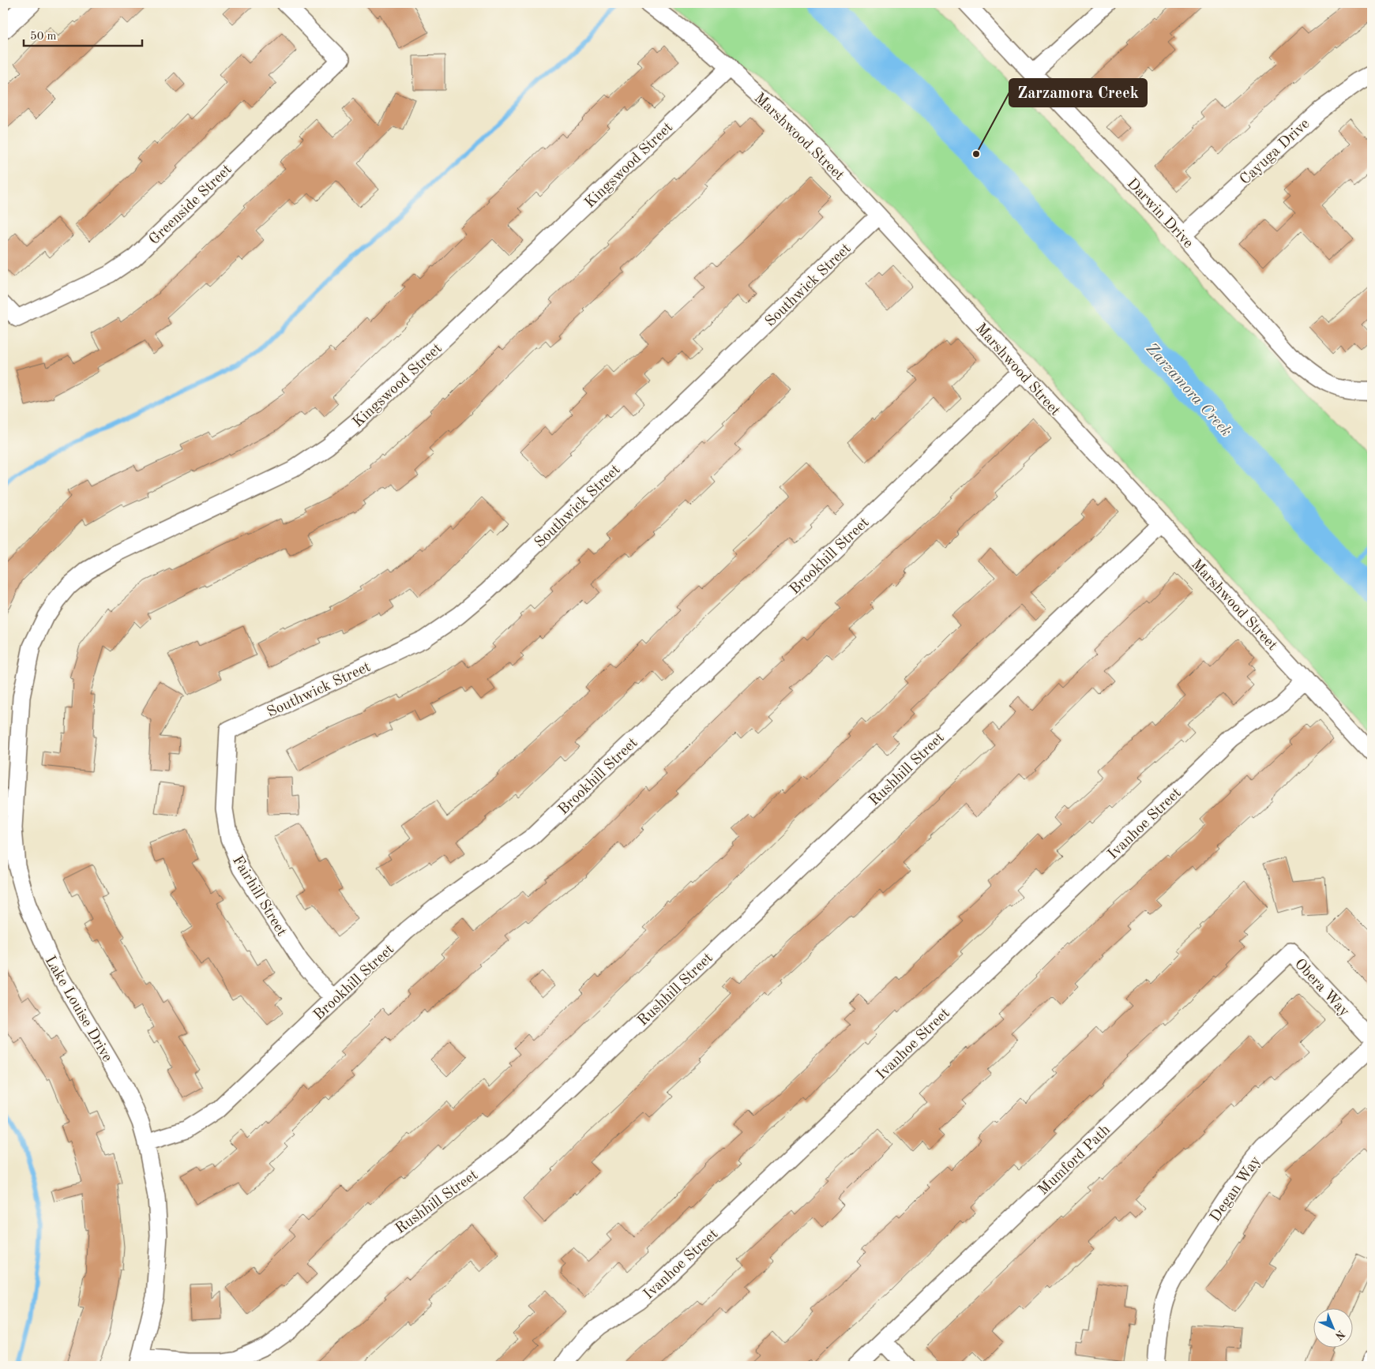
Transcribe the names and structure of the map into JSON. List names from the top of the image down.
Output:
{
  "streets": {
    "street": [
      "Marshwood Street",
      "Cayuga Drive",
      "Kingswood Street",
      "Greenside Street",
      "Darwin Drive",
      "Southwick Street",
      "Brookhill Street",
      "Rushhill Street",
      "Ivanhoe Street",
      "Fairhill Street",
      "Obera Way",
      "Lake Louise Drive",
      "Mumford Path",
      "Degan Way"
    ]
  },
  "crossings": [
    ["Marshwood Street", "Kingswood Street"],
    ["Marshwood Street", "Southwick Street"],
    ["Marshwood Street", "Brookhill Street"],
    ["Marshwood Street", "Rushhill Street"],
    ["Marshwood Street", "Ivanhoe Street"],
    ["Cayuga Drive", "Darwin Drive"],
    ["Kingswood Street", "Lake Louise Drive"],
    ["Southwick Street", "Fairhill Street"],
    ["Brookhill Street", "Fairhill Street"],
    ["Brookhill Street", "Lake Louise Drive"],
    ["Rushhill Street", "Lake Louise Drive"],
    ["Obera Way", "Mumford Path"]
  ],
  "water": ["Zarzamora Creek"],
  "places": ["Zarzamora Creek"],
  "scale_bar": "50 m",
  "north": "bottom right"
}
